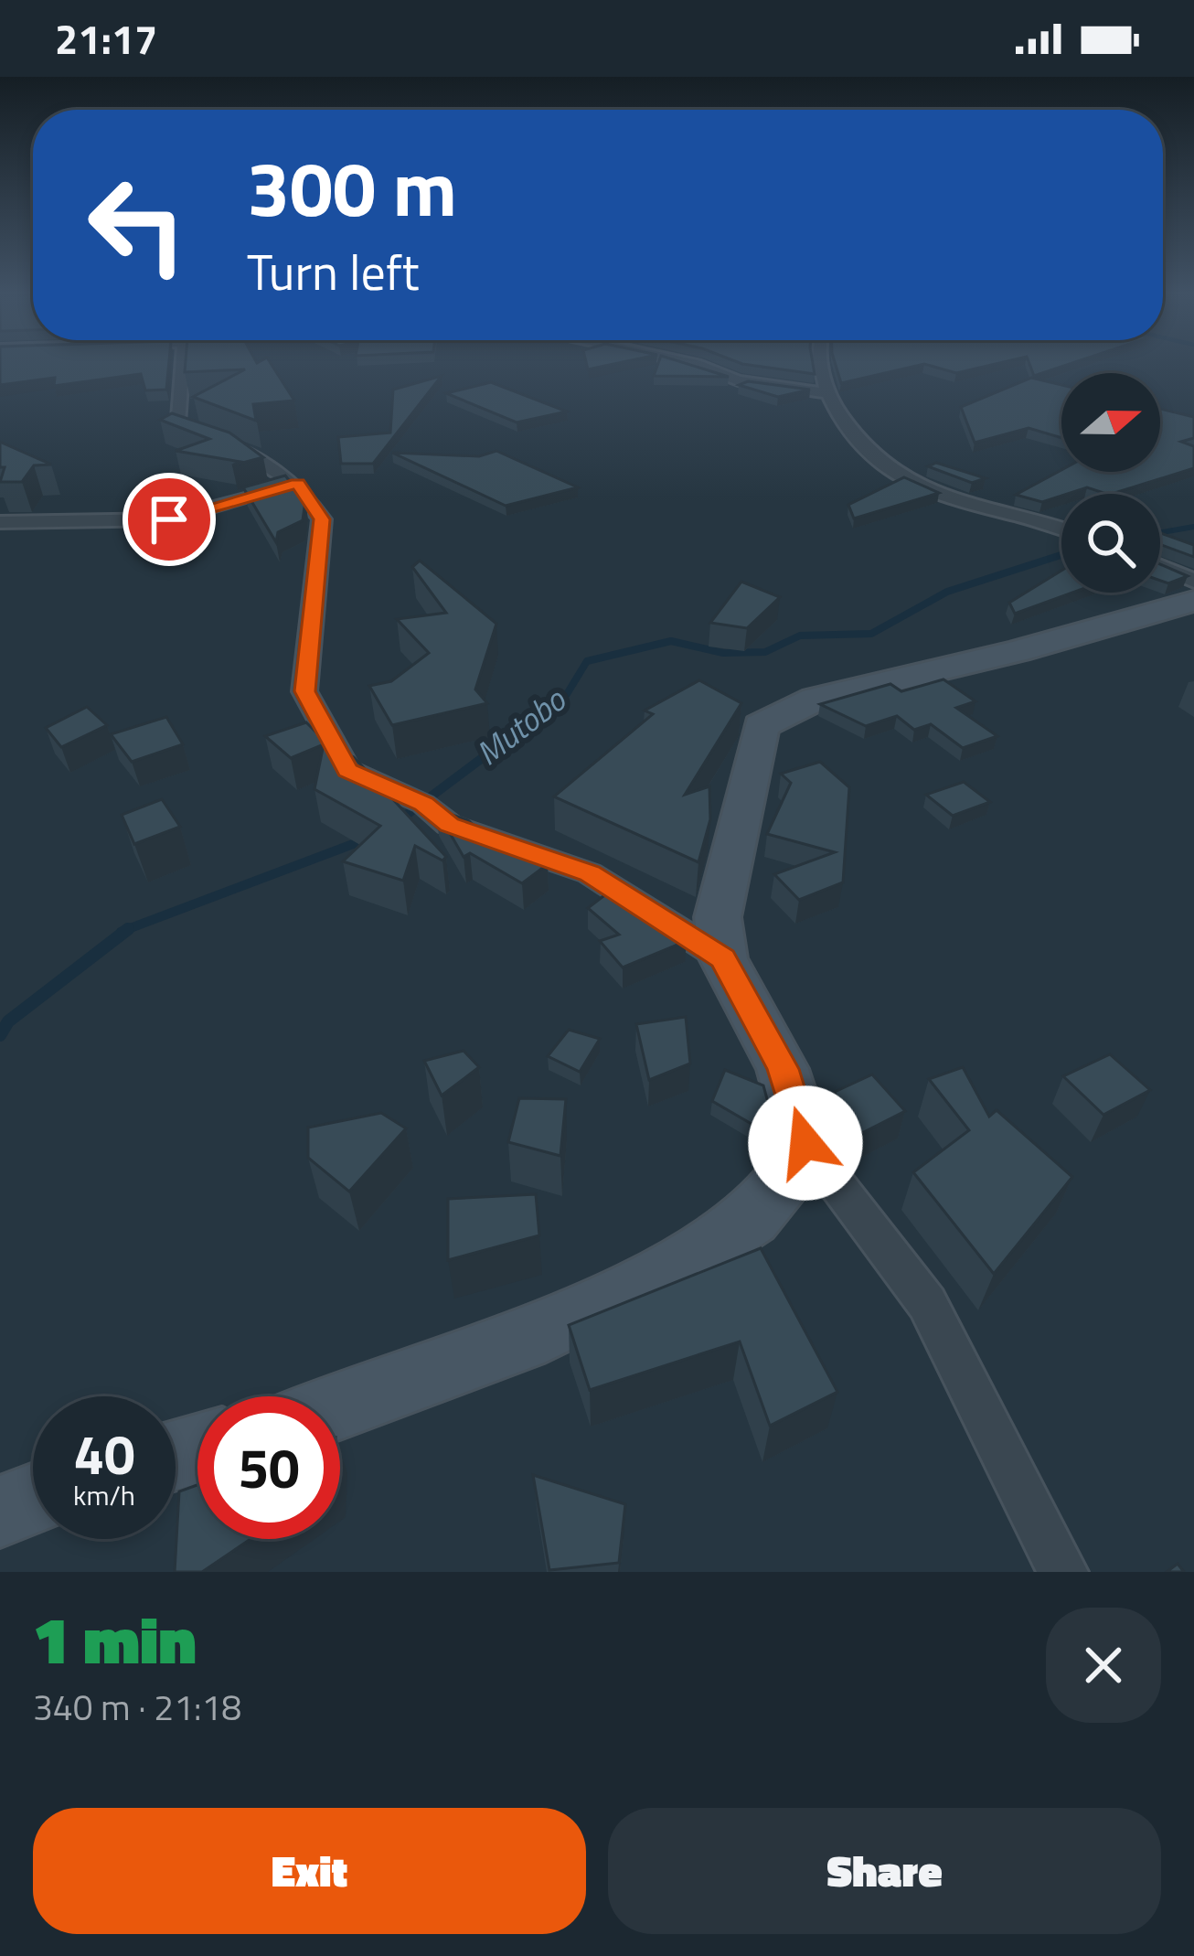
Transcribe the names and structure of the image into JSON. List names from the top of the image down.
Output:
{
  "water": ["Mutobo"],
  "north": "right",
  "page": {
    "status": "21:17",
    "turn": ["300 m", "Turn left"],
    "speed": "40 km/h",
    "limit": "50",
    "heading": ["1 min", "340 m · 21:18"],
    "buttons": ["Exit", "Share"]
  }
}
